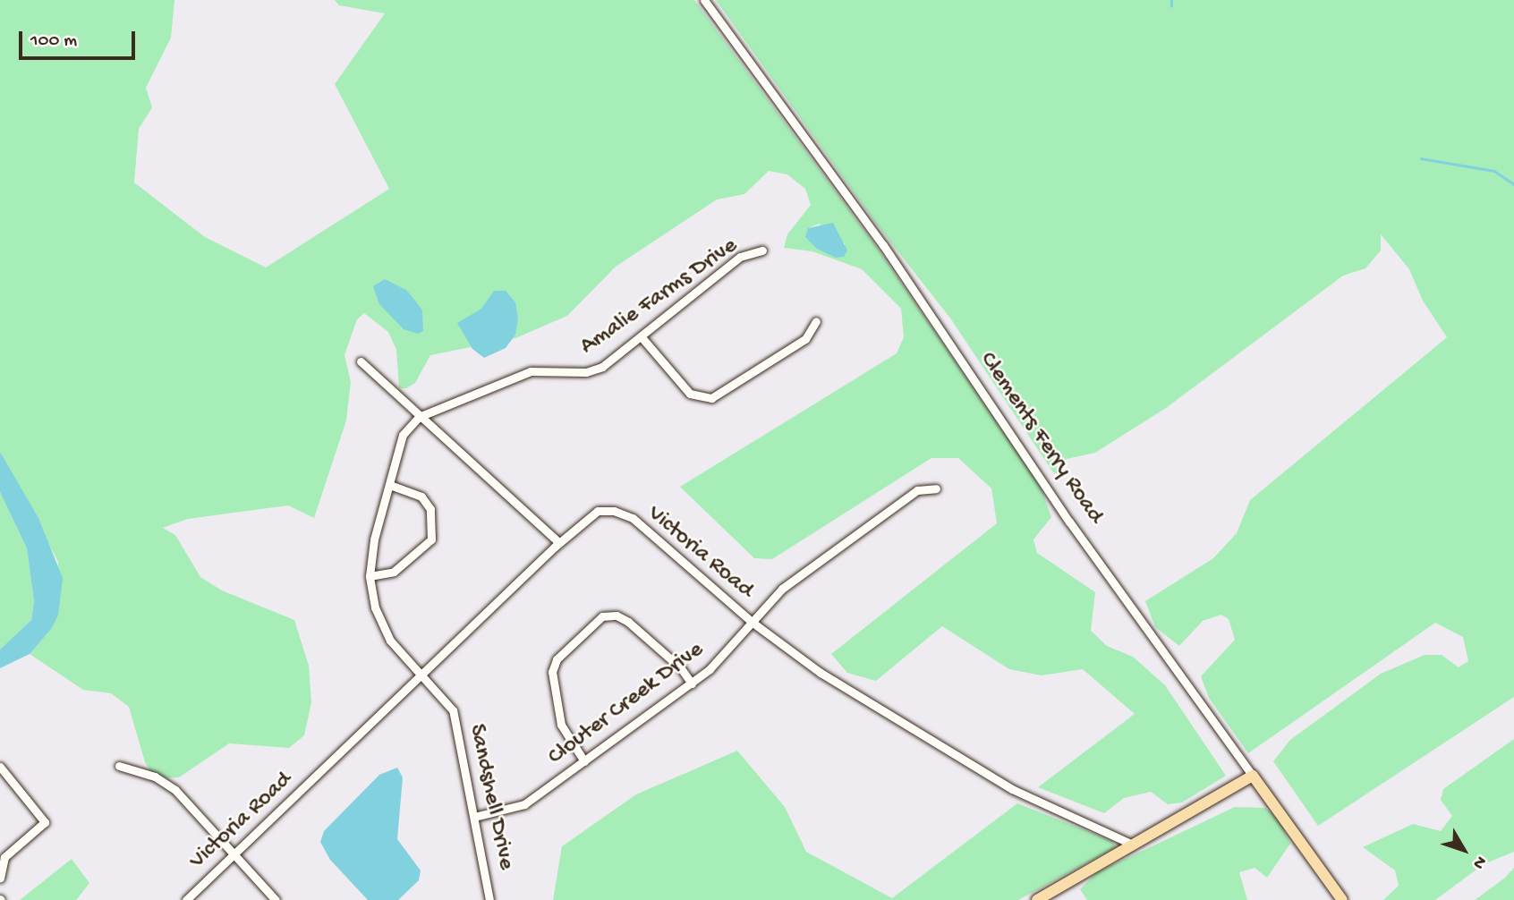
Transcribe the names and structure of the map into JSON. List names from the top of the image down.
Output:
{
  "streets": {
    "main road": ["Clements Ferry Road"],
    "street": [
      "Amalie Farms Drive",
      "Victoria Road",
      "Clouter Creek Drive",
      "Sandshell Drive"
    ]
  },
  "crossings": [
    ["Victoria Road", "Clouter Creek Drive"],
    ["Victoria Road", "Sandshell Drive"],
    ["Clouter Creek Drive", "Sandshell Drive"]
  ],
  "scale_bar": "100 m",
  "north": "bottom right"
}
